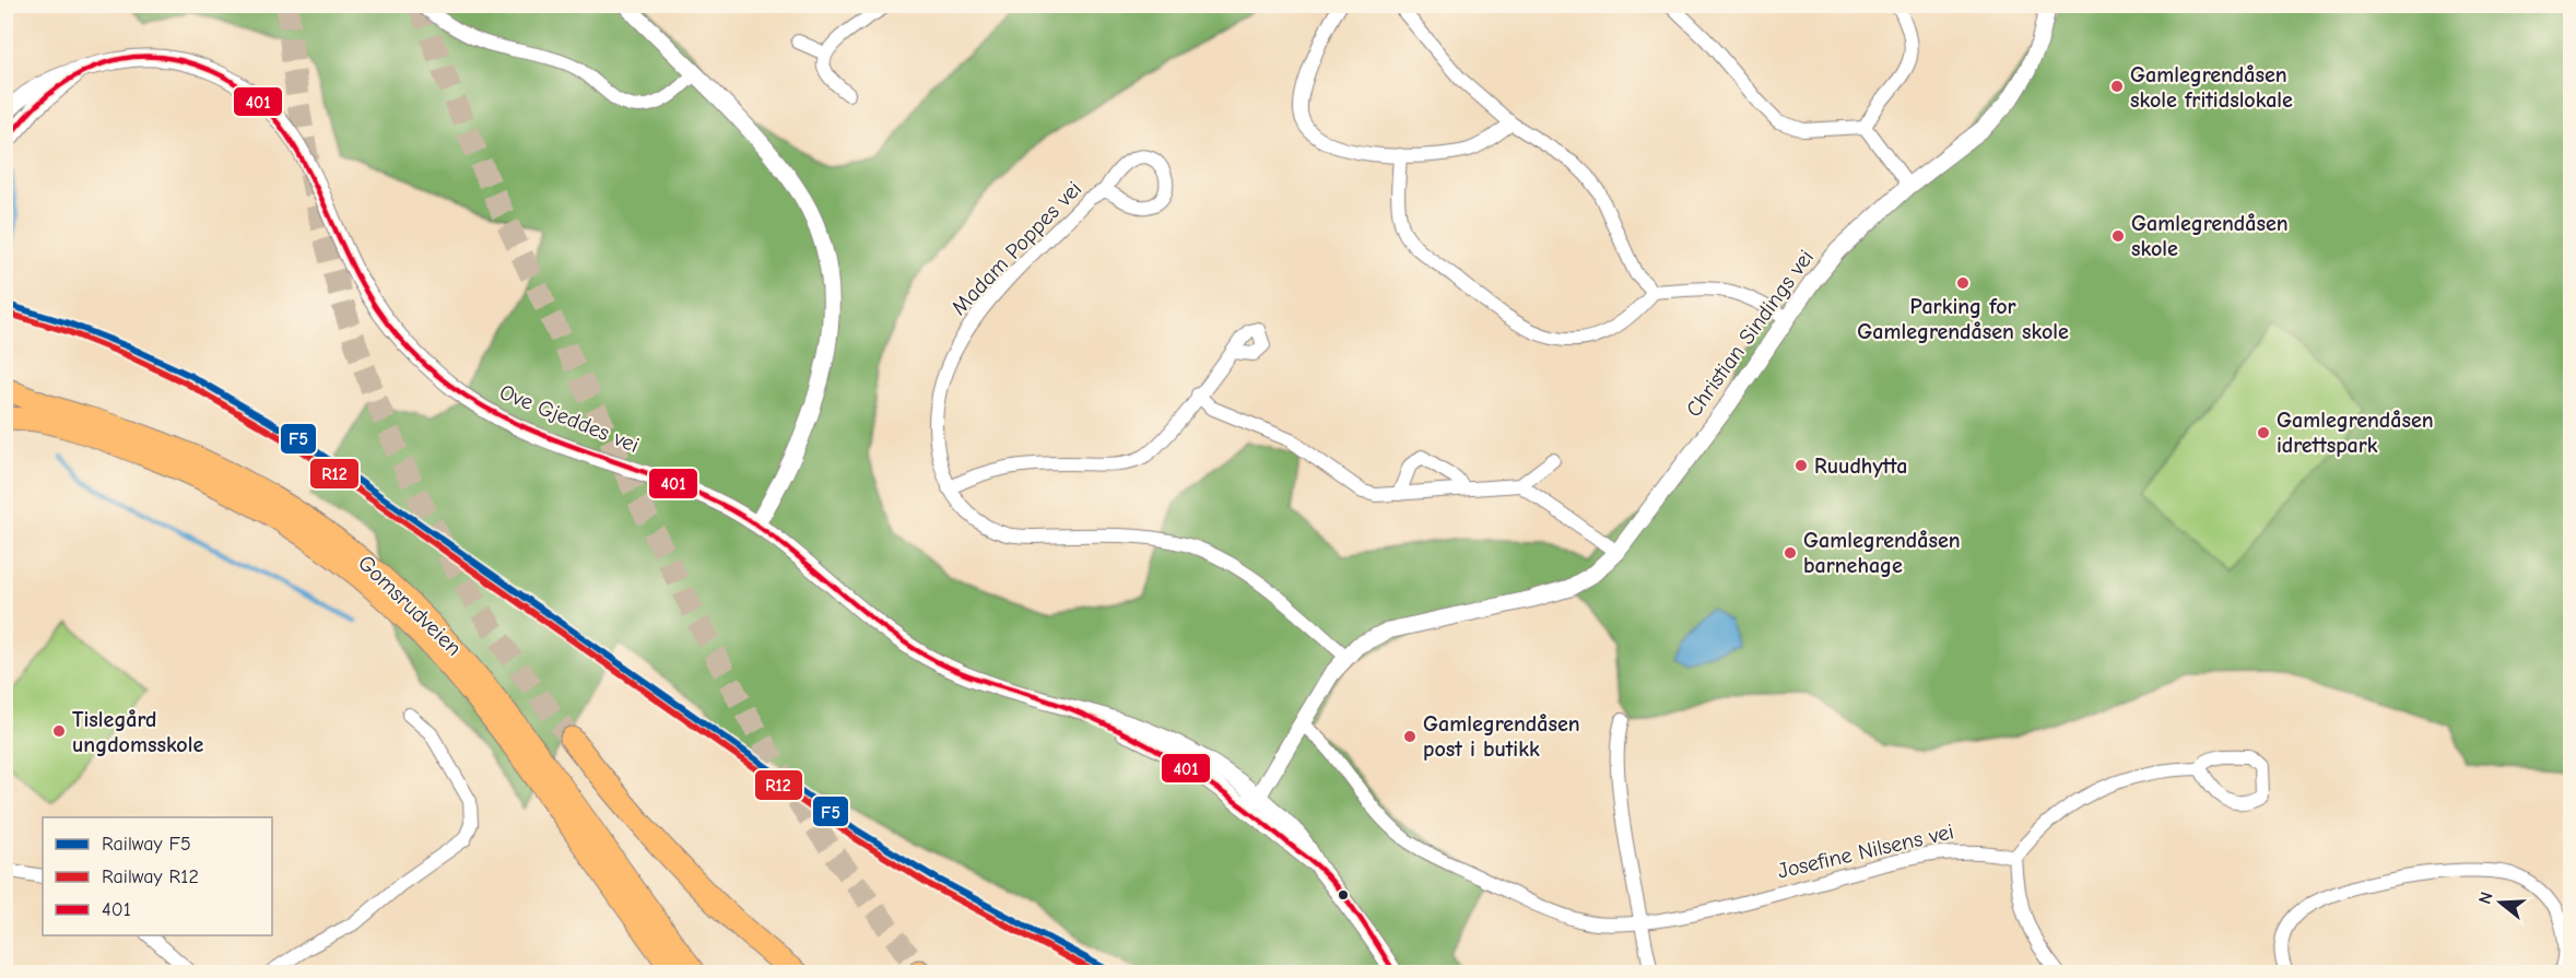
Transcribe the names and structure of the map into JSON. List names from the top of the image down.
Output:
{
  "streets": {
    "main road": ["Gomsrudveien"],
    "street": [
      "Madam Poppes vei",
      "Christian Sindings vei",
      "Ove Gjeddes vei",
      "Josefine Nilsens vei"
    ]
  },
  "crossings": [
    ["Madam Poppes vei", "Christian Sindings vei"],
    ["Christian Sindings vei", "Ove Gjeddes vei"],
    ["Christian Sindings vei", "Josefine Nilsens vei"]
  ],
  "places": [
    "Gamlegrendåsen skole fritidslokale",
    "Gamlegrendåsen skole",
    "Parking for Gamlegrendåsen skole",
    "Gamlegrendåsen idrettspark",
    "Ruudhytta",
    "Gamlegrendåsen barnehage",
    "Tislegård ungdomsskole",
    "Gamlegrendåsen post i butikk"
  ],
  "lines": ["transit line 401", "rail line F5", "rail line R12"],
  "legend": ["Railway F5", "Railway R12", "401"],
  "north": "left"
}
